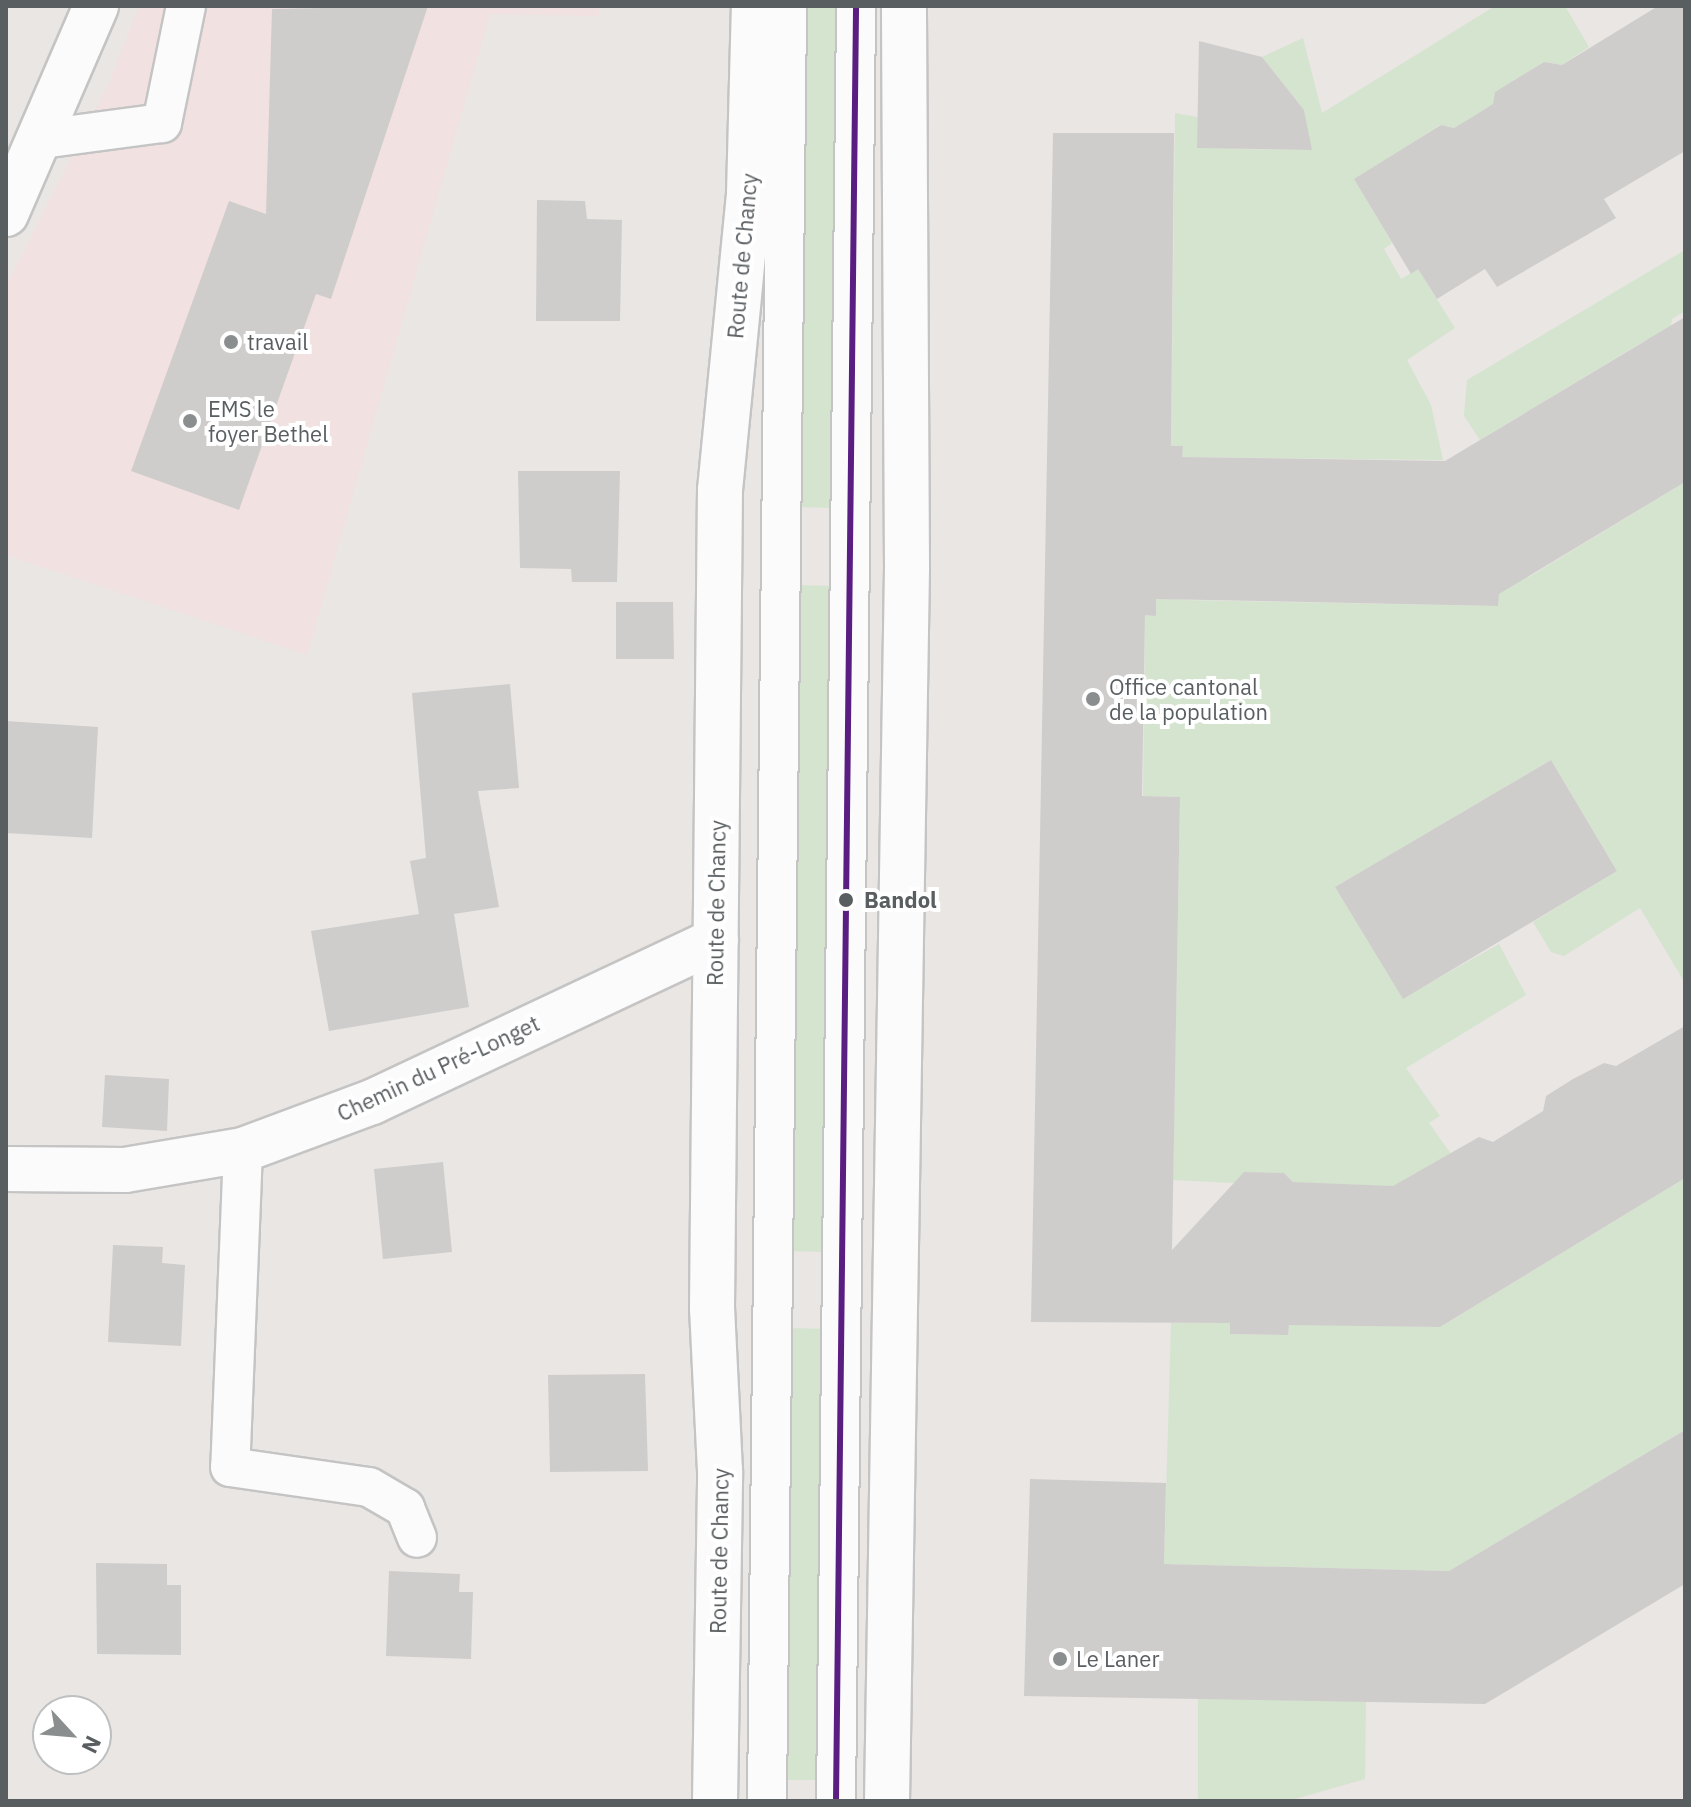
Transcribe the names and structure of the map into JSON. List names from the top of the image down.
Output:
{
  "streets": {
    "main road": ["Route de Chancy", "Chemin du Pré-Longet"]
  },
  "crossings": [
    ["Route de Chancy", "Chemin du Pré-Longet"]
  ],
  "places": [
    "travail",
    "EMS le foyer Bethel",
    "Office cantonal de la population",
    "Bandol",
    "Le Laner"
  ],
  "north": "bottom right"
}
